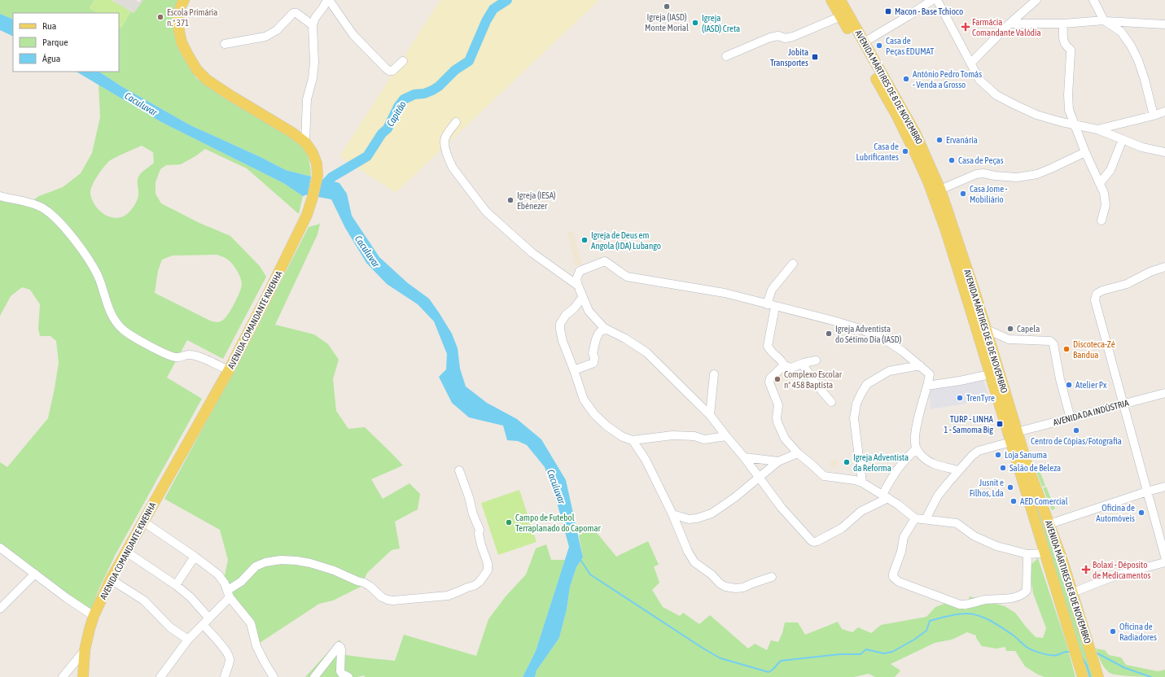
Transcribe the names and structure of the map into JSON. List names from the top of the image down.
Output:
{
  "streets": {
    "main road": ["AVENIDA MÁRTIRES DE 8 DE NOVEMBRO", "AVENIDA COMANDANTE KWENHA"],
    "street": ["AVENIDA DA INDÚSTRIA"]
  },
  "crossings": [
    ["AVENIDA MÁRTIRES DE 8 DE NOVEMBRO", "AVENIDA DA INDÚSTRIA"]
  ],
  "water": ["Caculuvar", "Capitão"],
  "places": {
    "other": [
      "Igreja (IASD) Monte Morial",
      "Escola Primária n.º 371",
      "Igreja (IASD) Creta",
      "Casa de Peças EDUMAT",
      "António Pedro Tomás - Venda a Grosso",
      "Ervanária",
      "Casa de Lubrificantes",
      "Casa de Peças",
      "Casa Jome - Mobiliário",
      "Igreja (IESA) Ebénezer",
      "Igreja de Deus em Angola (IDA) Lubango",
      "Capela",
      "Igreja Adventista do Sétimo Dia (IASD)",
      "Discoteca-Zé Bandua",
      "Complexo Escolar nº 458 Baptista",
      "Atelier Px",
      "TrenTyre",
      "Centro de Cópias/Fotografia",
      "Loja Sanuma",
      "Igreja Adventista da Reforma",
      "Salão de Beleza",
      "Jusnit e Filhos, Lda",
      "AED Comercial",
      "Oficina de Automóveis",
      "Campo de Futebol Terraplanado do Capomar",
      "Oficina de Radiadores"
    ],
    "transit": ["Macon - Base Tchioco", "Jobita Transportes", "TURP - LINHA 1 - Samoma Big"],
    "health": ["Farmácia Comandante Valódia", "Bolaxi - Déposito de Medicamentos"]
  },
  "legend": ["Rua", "Parque", "Água"]
}
